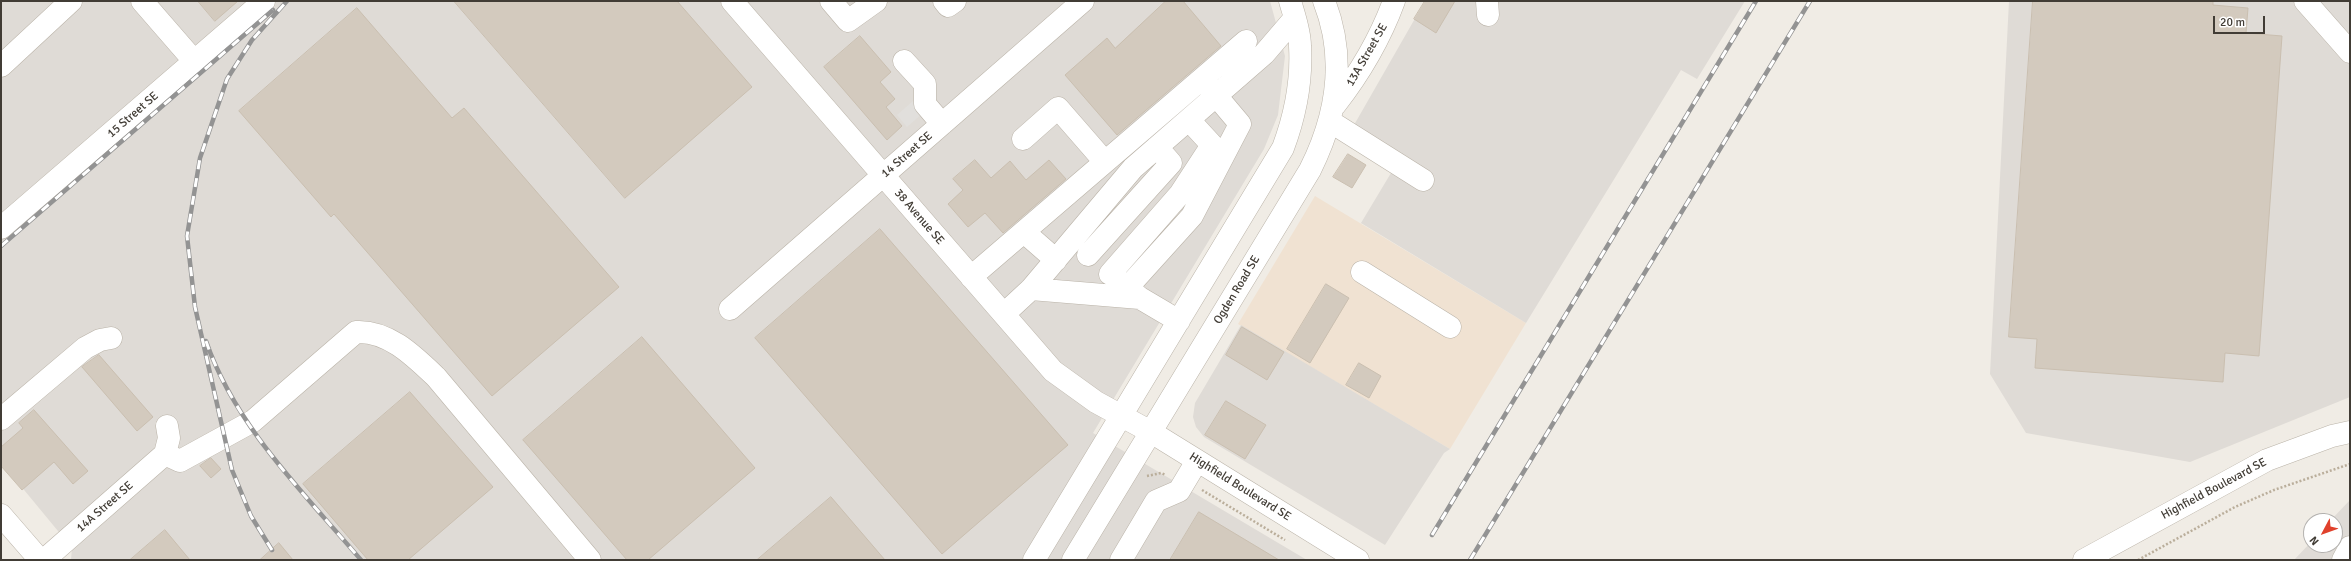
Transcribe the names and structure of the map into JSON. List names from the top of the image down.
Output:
{
  "streets": {
    "street": [
      "13A Street SE",
      "15 Street SE",
      "14 Street SE",
      "38 Avenue SE",
      "Ogden Road SE",
      "Highfield Boulevard SE",
      "14A Street SE"
    ]
  },
  "crossings": [
    ["13A Street SE", "Ogden Road SE"],
    ["14 Street SE", "38 Avenue SE"],
    ["38 Avenue SE", "Highfield Boulevard SE"],
    ["Ogden Road SE", "Highfield Boulevard SE"]
  ],
  "scale_bar": "20 m",
  "north": "bottom left"
}
